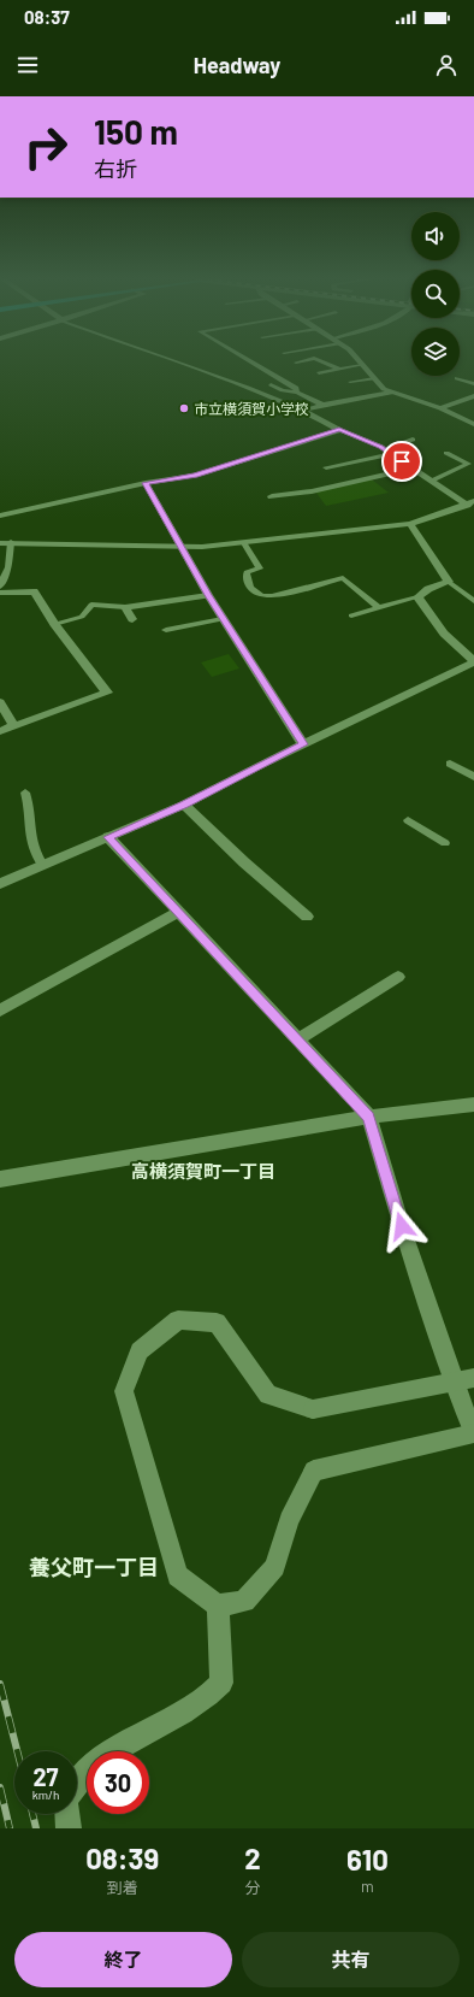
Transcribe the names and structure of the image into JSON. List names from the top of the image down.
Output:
{
  "districts": ["高横須賀町一丁目", "養父町一丁目"],
  "places": ["市立横須賀小学校"],
  "page": {
    "status": "08:37",
    "header": "Headway",
    "turn": ["150 m", "右折"],
    "speed": "27 km/h",
    "limit": "30",
    "eta": [
      "08:39",
      "到着",
      "2",
      "分",
      "610",
      "m"
    ],
    "buttons": ["終了", "共有"]
  }
}
